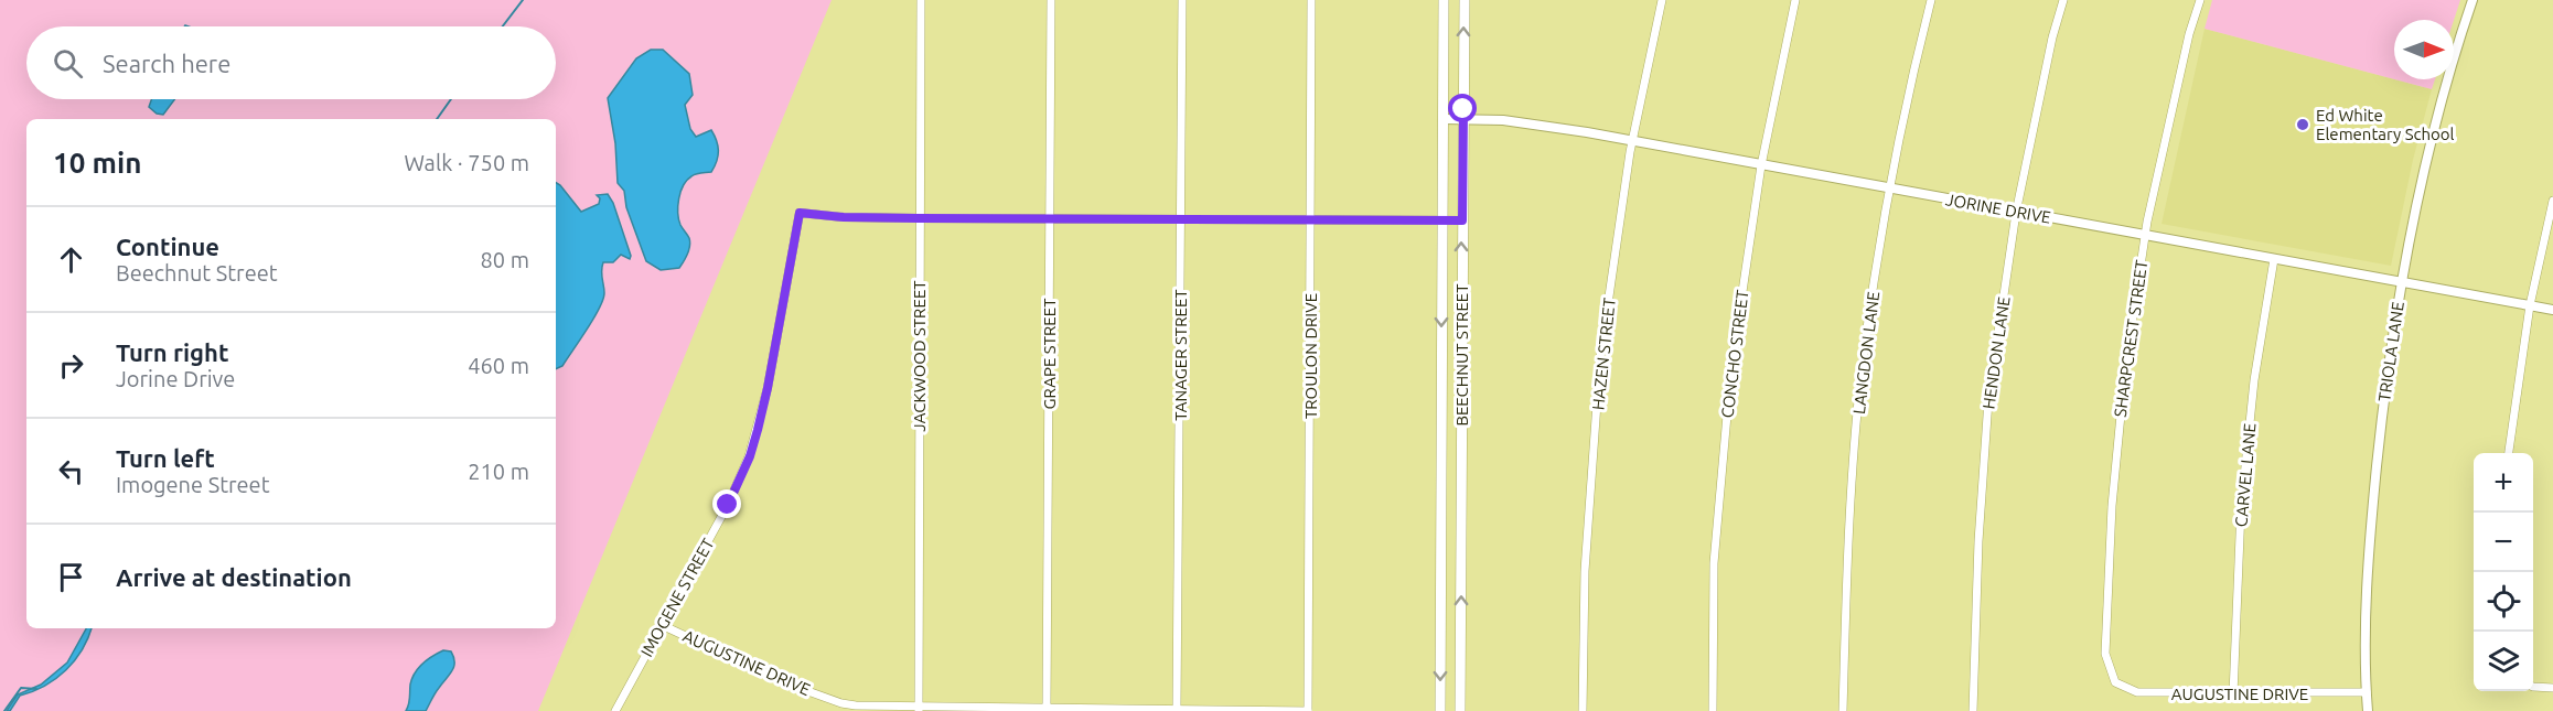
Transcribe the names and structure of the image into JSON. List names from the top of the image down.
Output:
{
  "streets": {
    "main road": ["BEECHNUT STREET"],
    "street": [
      "JORINE DRIVE",
      "SHARPCREST STREET",
      "TRIOLA LANE",
      "LANGDON LANE",
      "HENDON LANE",
      "GRAPE STREET",
      "HAZEN STREET",
      "CONCHO STREET",
      "TANAGER STREET",
      "JACKWOOD STREET",
      "TROULON DRIVE",
      "CARVEL LANE",
      "IMOGENE STREET",
      "AUGUSTINE DRIVE"
    ]
  },
  "crossings": [
    ["JORINE DRIVE", "SHARPCREST STREET"],
    ["JORINE DRIVE", "TRIOLA LANE"],
    ["JORINE DRIVE", "LANGDON LANE"],
    ["JORINE DRIVE", "HENDON LANE"],
    ["JORINE DRIVE", "HAZEN STREET"],
    ["JORINE DRIVE", "CONCHO STREET"],
    ["JORINE DRIVE", "BEECHNUT STREET"],
    ["JORINE DRIVE", "CARVEL LANE"],
    ["SHARPCREST STREET", "AUGUSTINE DRIVE"],
    ["TRIOLA LANE", "AUGUSTINE DRIVE"],
    ["GRAPE STREET", "AUGUSTINE DRIVE"],
    ["TANAGER STREET", "AUGUSTINE DRIVE"],
    ["JACKWOOD STREET", "IMOGENE STREET"],
    ["JACKWOOD STREET", "AUGUSTINE DRIVE"],
    ["TROULON DRIVE", "AUGUSTINE DRIVE"],
    ["CARVEL LANE", "AUGUSTINE DRIVE"],
    ["IMOGENE STREET", "AUGUSTINE DRIVE"]
  ],
  "places": ["Ed White Elementary School"],
  "north": "right",
  "page": {
    "search": "Search here",
    "heading": ["10 min", "Walk · 750 m"],
    "list": [
      ["Continue", "Beechnut Street", "80 m"],
      ["Turn right", "Jorine Drive", "460 m"],
      ["Turn left", "Imogene Street", "210 m"],
      "Arrive at destination"
    ],
    "map_buttons": ["+", "−"]
  }
}
